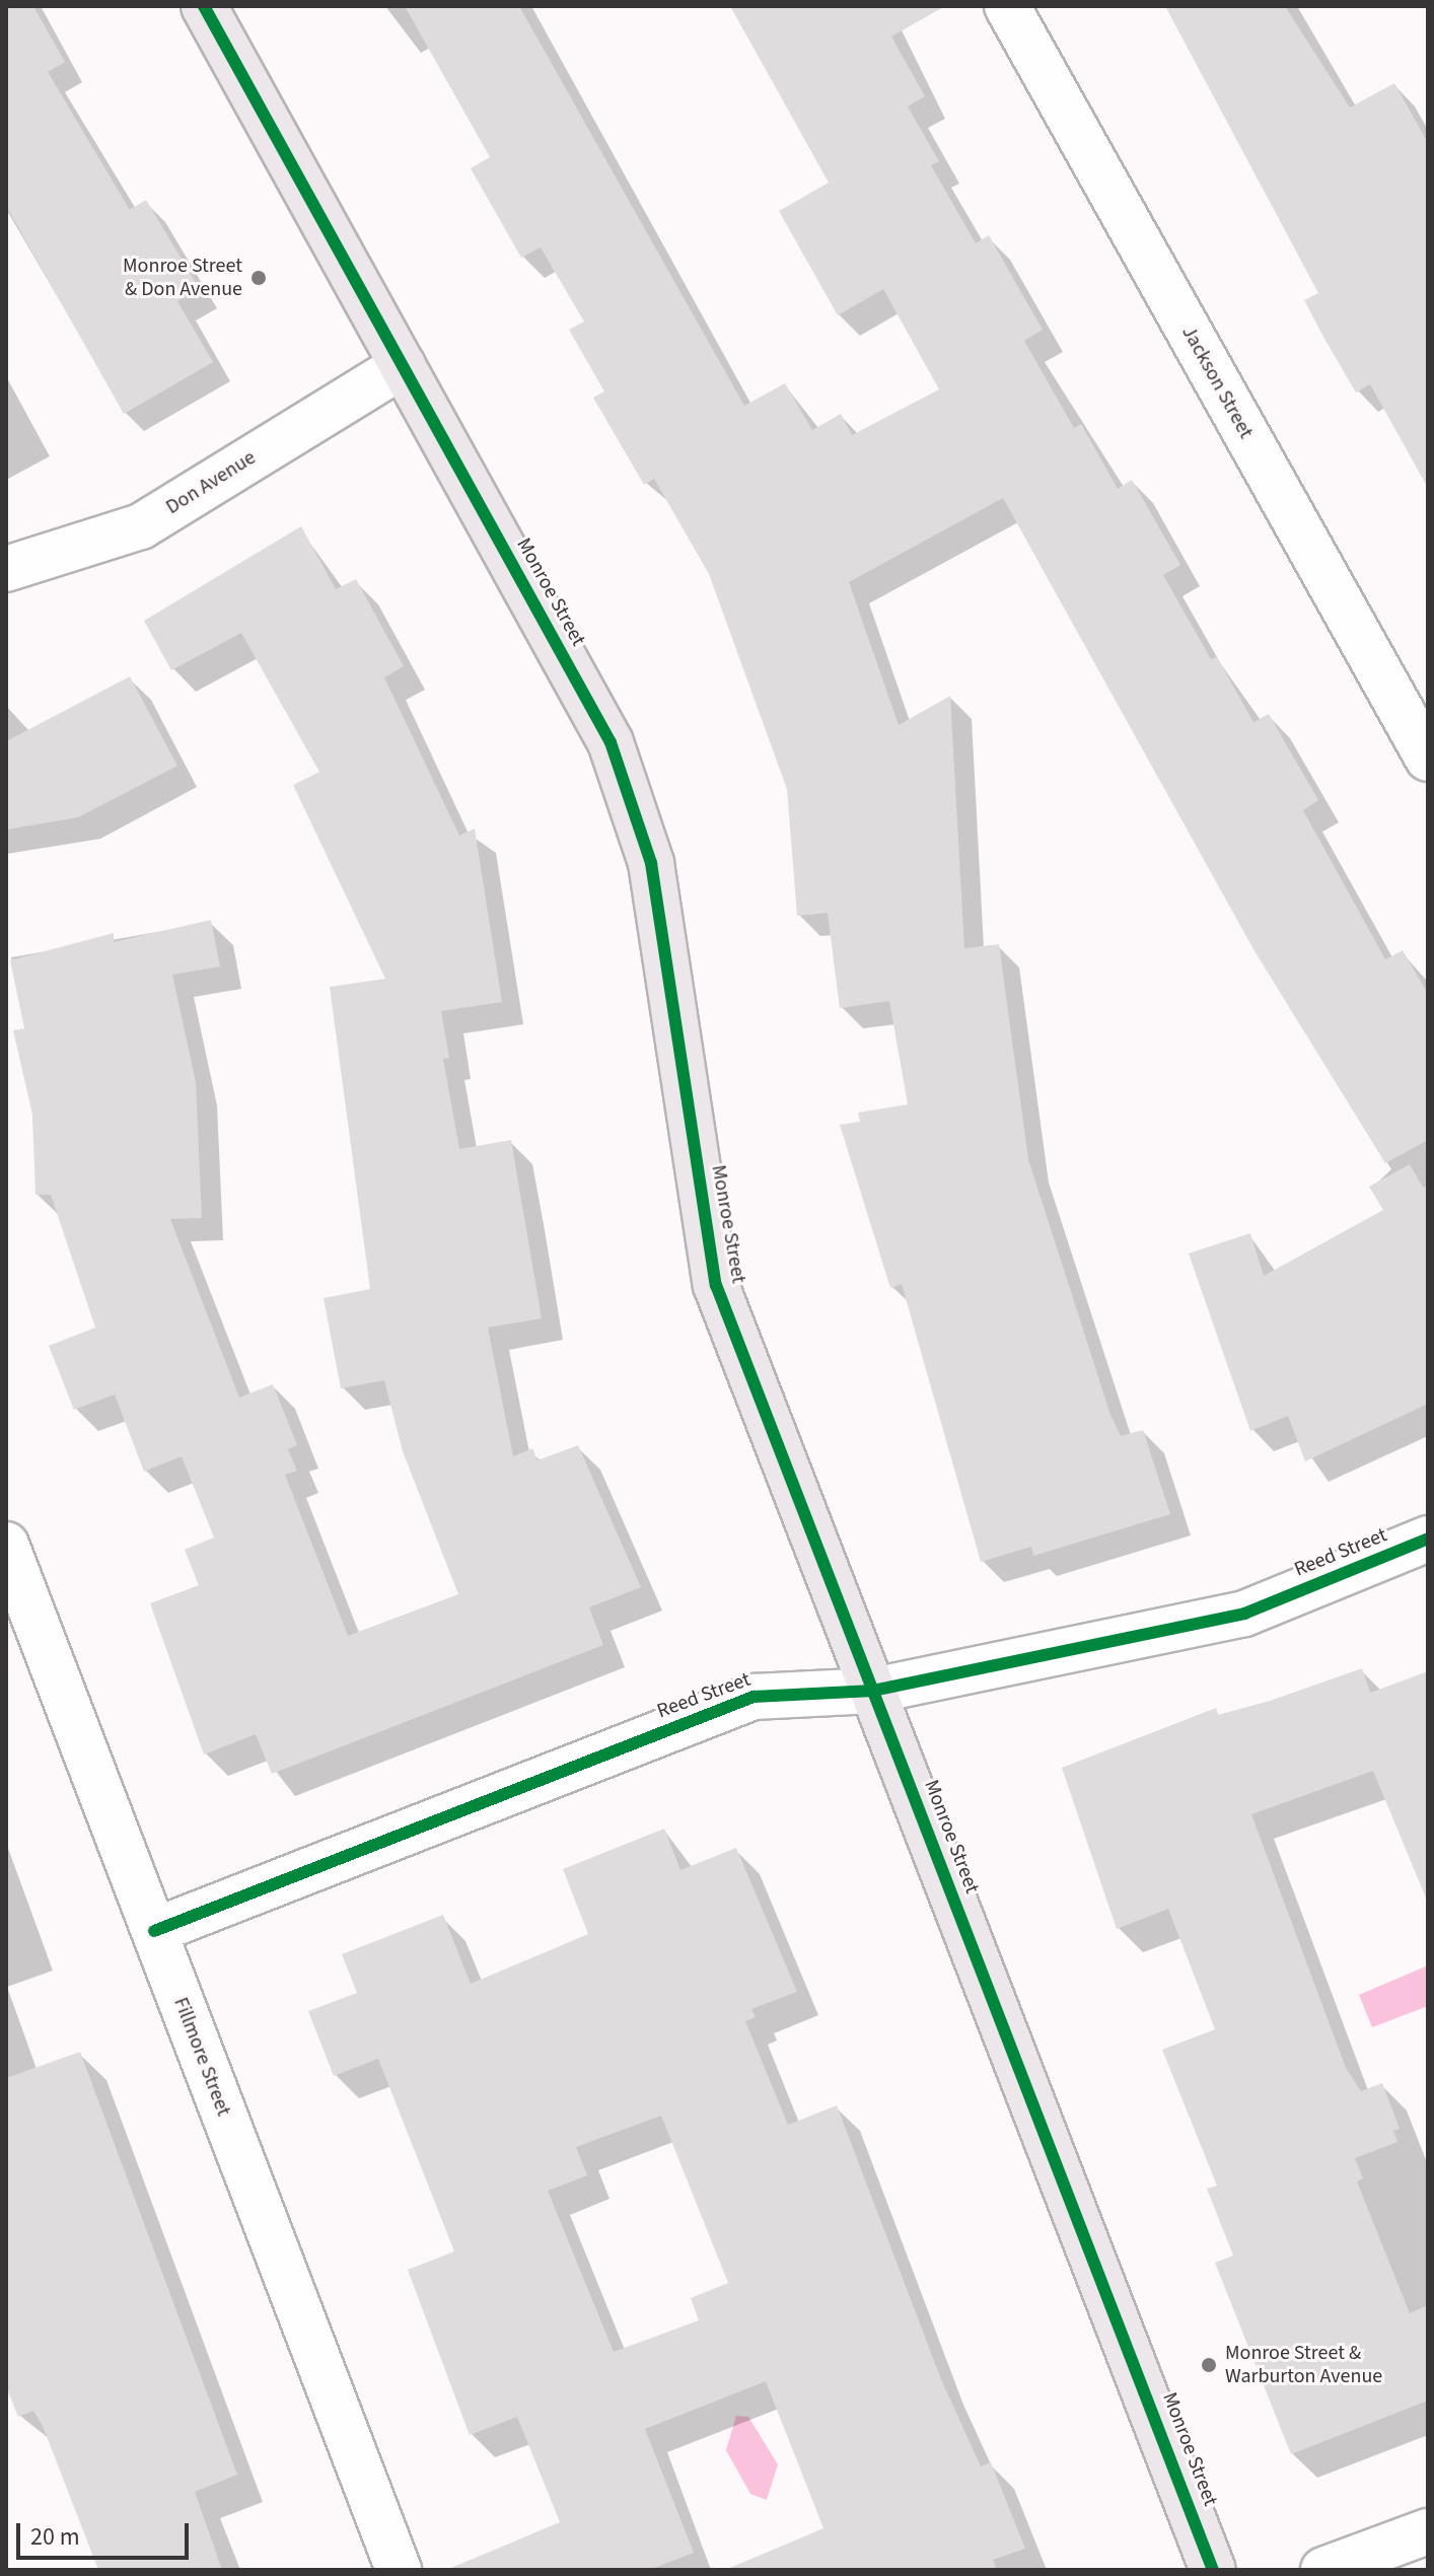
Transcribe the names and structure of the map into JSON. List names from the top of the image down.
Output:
{
  "streets": {
    "main road": ["Monroe Street"],
    "street": [
      "Jackson Street",
      "Don Avenue",
      "Reed Street",
      "Fillmore Street"
    ]
  },
  "crossings": [
    ["Don Avenue", "Monroe Street"],
    ["Monroe Street", "Reed Street"],
    ["Reed Street", "Fillmore Street"]
  ],
  "places": ["Monroe Street & Don Avenue", "Monroe Street & Warburton Avenue"],
  "scale_bar": "20 m"
}
